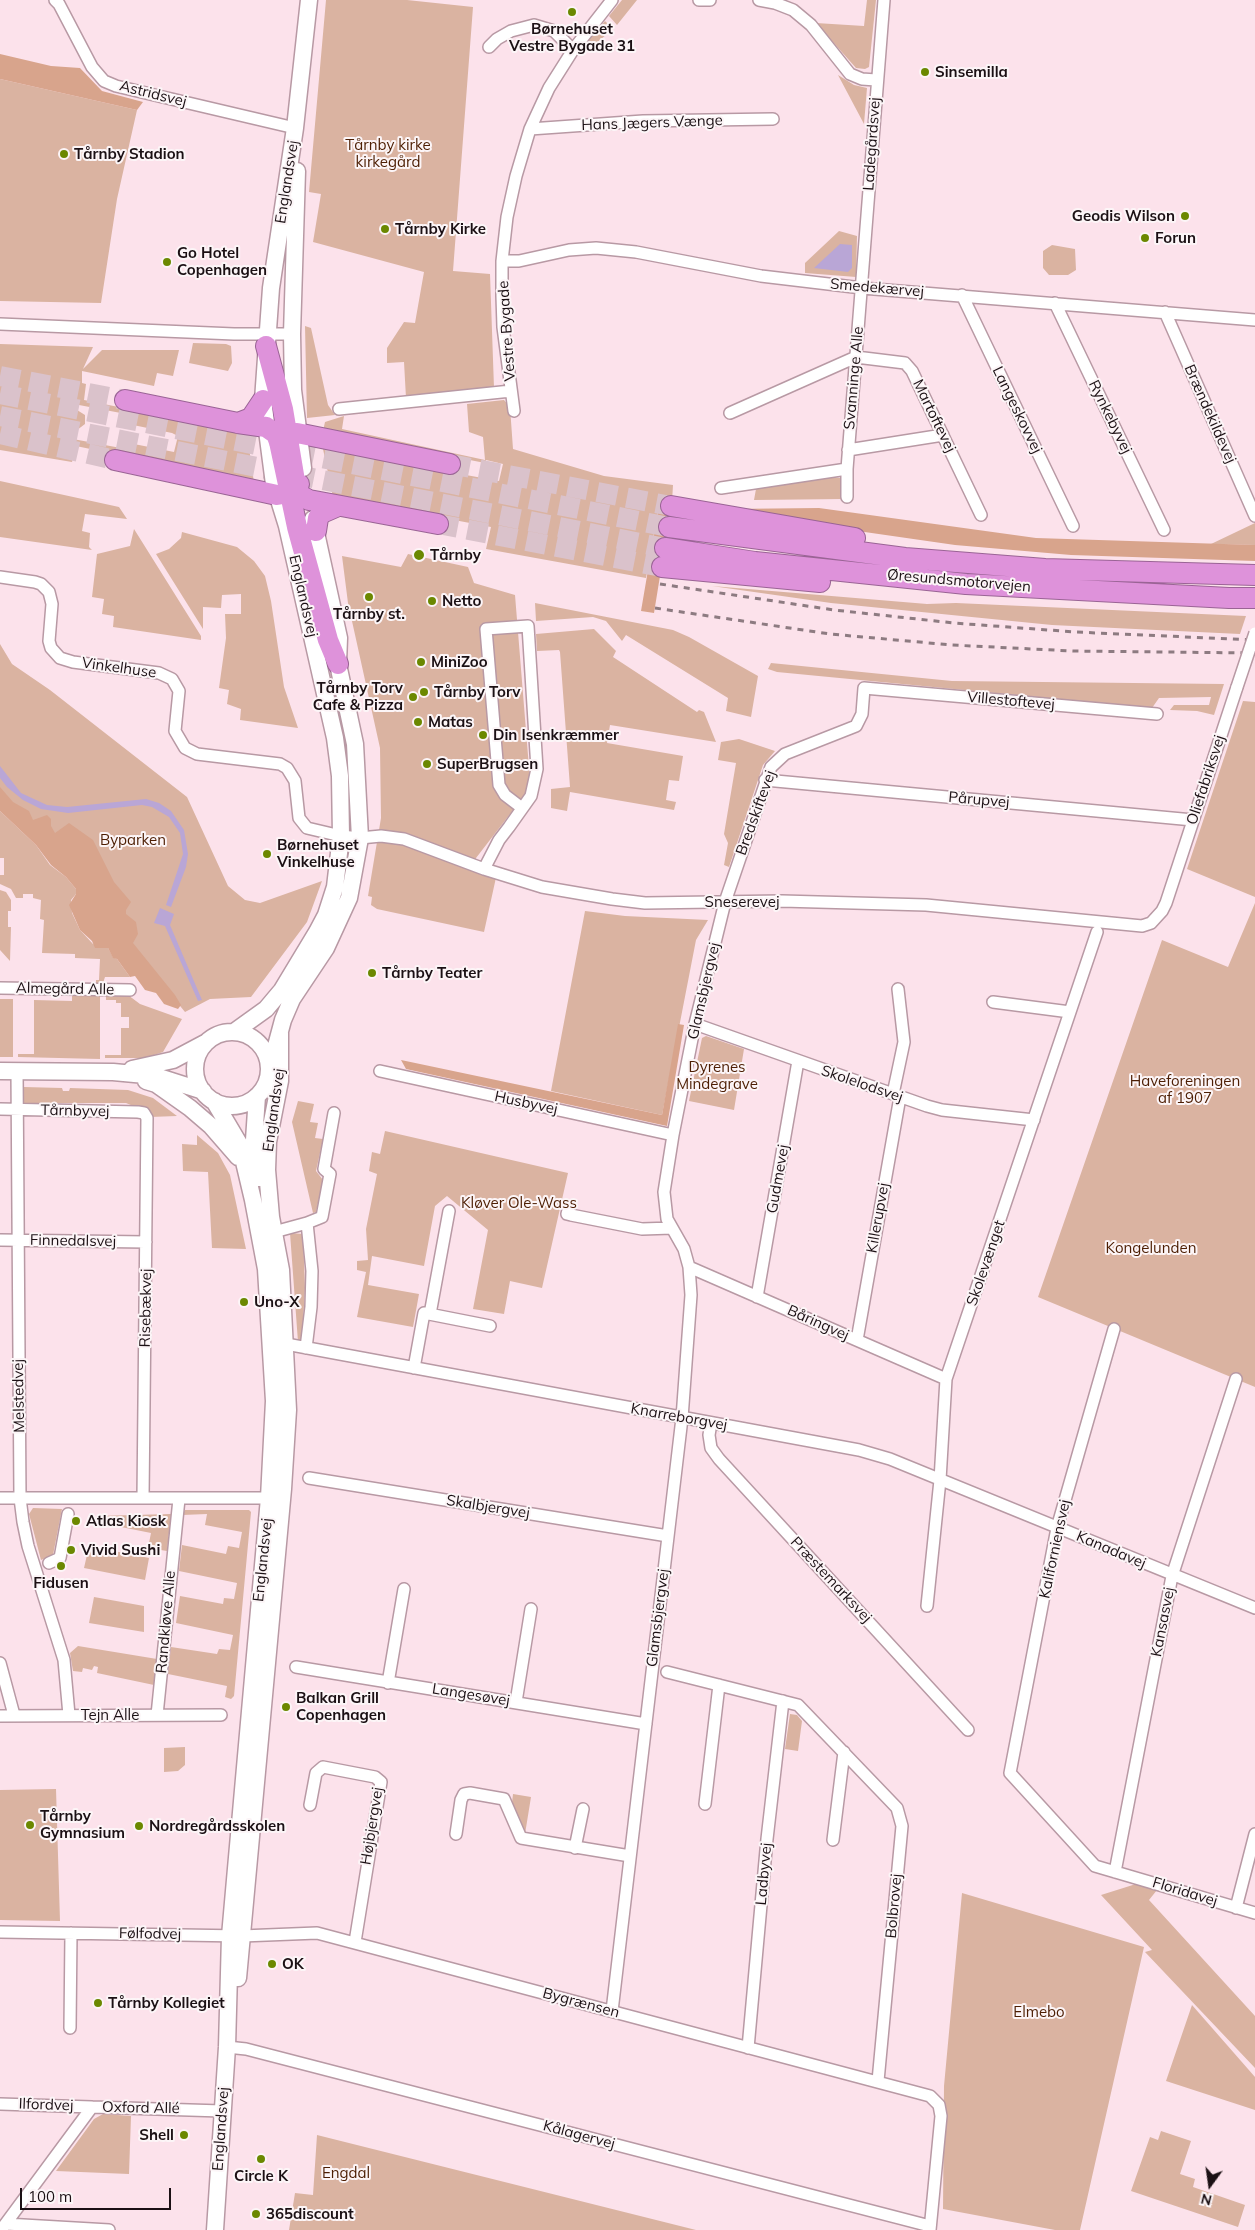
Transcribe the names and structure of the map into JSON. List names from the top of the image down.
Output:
{
  "streets": {
    "highway": ["Øresundsmotorvejen"],
    "street": [
      "Astridsvej",
      "Hans Jægers Vænge",
      "Ladegårdsvej",
      "Englandsvej",
      "Smedekærvej",
      "Vestre Bygade",
      "Svanninge Alle",
      "Langeskovvej",
      "Brændekildevej",
      "Martoftevej",
      "Rynkebyvej",
      "Vinkelhuse",
      "Villestoftevej",
      "Oliefabriksvej",
      "Pårupvej",
      "Bredskiftevej",
      "Sneserevej",
      "Almegård Alle",
      "Glamsbjergvej",
      "Skolelodsvej",
      "Husbyvej",
      "Tårnbyvej",
      "Gudmevej",
      "Killerupvej",
      "Finnedalsvej",
      "Skolevænget",
      "Risebækvej",
      "Båringvej",
      "Melstedvej",
      "Knarreborgvej",
      "Skalbjergvej",
      "Kaliforniensvej",
      "Kanadavej",
      "Præstemarksvej",
      "Randkløve Alle",
      "Kansasvej",
      "Langesøvej",
      "Tejn Alle",
      "Højbjergvej",
      "Ladbyvej",
      "Floridavej",
      "Bolbrovej",
      "Følfodvej",
      "Bygrænsen",
      "Ilfordvej",
      "Oxford Allé",
      "Kålagervej"
    ]
  },
  "crossings": [
    ["Astridsvej", "Englandsvej"],
    ["Hans Jægers Vænge", "Vestre Bygade"],
    ["Ladegårdsvej", "Smedekærvej"],
    ["Ladegårdsvej", "Svanninge Alle"],
    ["Englandsvej", "Vinkelhuse"],
    ["Englandsvej", "Sneserevej"],
    ["Englandsvej", "Knarreborgvej"],
    ["Englandsvej", "Følfodvej"],
    ["Englandsvej", "Bygrænsen"],
    ["Englandsvej", "Oxford Allé"],
    ["Englandsvej", "Kålagervej"],
    ["Smedekærvej", "Vestre Bygade"],
    ["Smedekærvej", "Svanninge Alle"],
    ["Smedekærvej", "Langeskovvej"],
    ["Smedekærvej", "Brændekildevej"],
    ["Smedekærvej", "Rynkebyvej"],
    ["Svanninge Alle", "Martoftevej"],
    ["Vinkelhuse", "Sneserevej"],
    ["Villestoftevej", "Bredskiftevej"],
    ["Oliefabriksvej", "Pårupvej"],
    ["Oliefabriksvej", "Sneserevej"],
    ["Pårupvej", "Bredskiftevej"],
    ["Bredskiftevej", "Sneserevej"],
    ["Bredskiftevej", "Glamsbjergvej"],
    ["Sneserevej", "Glamsbjergvej"],
    ["Glamsbjergvej", "Skolelodsvej"],
    ["Glamsbjergvej", "Husbyvej"],
    ["Glamsbjergvej", "Båringvej"],
    ["Glamsbjergvej", "Knarreborgvej"],
    ["Glamsbjergvej", "Skalbjergvej"],
    ["Glamsbjergvej", "Langesøvej"],
    ["Glamsbjergvej", "Bygrænsen"],
    ["Skolelodsvej", "Gudmevej"],
    ["Skolelodsvej", "Killerupvej"],
    ["Skolelodsvej", "Skolevænget"],
    ["Tårnbyvej", "Risebækvej"],
    ["Tårnbyvej", "Melstedvej"],
    ["Gudmevej", "Båringvej"],
    ["Killerupvej", "Båringvej"],
    ["Finnedalsvej", "Risebækvej"],
    ["Finnedalsvej", "Melstedvej"],
    ["Skolevænget", "Båringvej"],
    ["Skolevænget", "Knarreborgvej"],
    ["Skolevænget", "Kanadavej"],
    ["Melstedvej", "Tejn Alle"],
    ["Knarreborgvej", "Kanadavej"],
    ["Knarreborgvej", "Præstemarksvej"],
    ["Kaliforniensvej", "Kanadavej"],
    ["Kaliforniensvej", "Kansasvej"],
    ["Kaliforniensvej", "Floridavej"],
    ["Kanadavej", "Kansasvej"],
    ["Randkløve Alle", "Tejn Alle"],
    ["Kansasvej", "Floridavej"],
    ["Højbjergvej", "Bygrænsen"],
    ["Ladbyvej", "Bolbrovej"],
    ["Ladbyvej", "Bygrænsen"],
    ["Bolbrovej", "Bygrænsen"],
    ["Følfodvej", "Bygrænsen"],
    ["Bygrænsen", "Kålagervej"],
    ["Ilfordvej", "Oxford Allé"]
  ],
  "parks": [
    "Tårnby kirke kirkegård",
    "Byparken",
    "Dyrenes Mindegrave",
    "Haveforeningen af 1907",
    "Kløver Ole-Wass",
    "Kongelunden",
    "Elmebo",
    "Engdal"
  ],
  "places": [
    "Børnehuset Vestre Bygade 31",
    "Sinsemilla",
    "Tårnby Stadion",
    "Geodis Wilson",
    "Tårnby Kirke",
    "Forun",
    "Go Hotel Copenhagen",
    "Tårnby",
    "Tårnby st.",
    "Netto",
    "MiniZoo",
    "Tårnby Torv",
    "Tårnby Torv Cafe & Pizza",
    "Matas",
    "Din Isenkræmmer",
    "SuperBrugsen",
    "Børnehuset Vinkelhuse",
    "Tårnby Teater",
    "Uno-X",
    "Atlas Kiosk",
    "Vivid Sushi",
    "Fidusen",
    "Balkan Grill Copenhagen",
    "Tårnby Gymnasium",
    "Nordregårdsskolen",
    "OK",
    "Tårnby Kollegiet",
    "Shell",
    "Circle K",
    "365discount"
  ],
  "scale_bar": "100 m",
  "north": "bottom"
}
